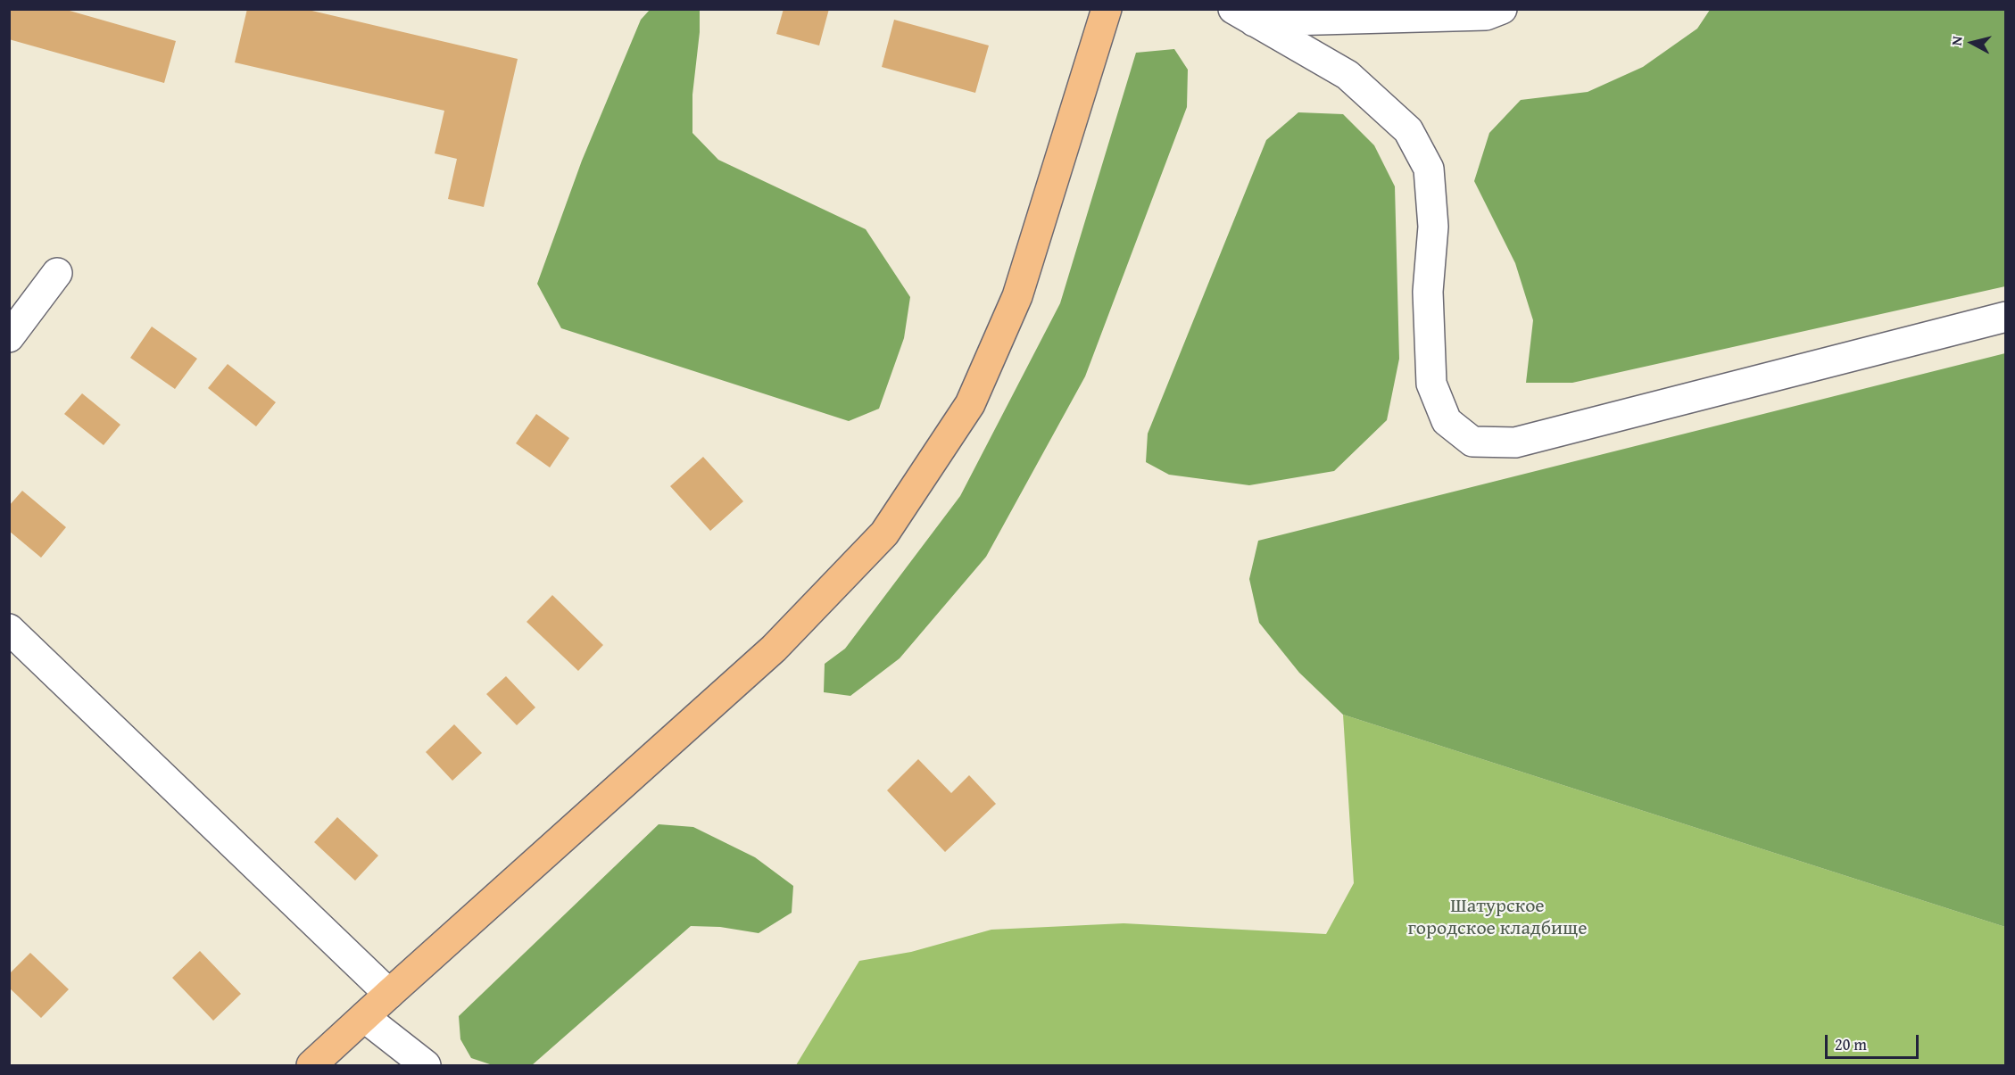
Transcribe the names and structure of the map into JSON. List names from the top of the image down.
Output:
{
  "parks": ["Шатурское городское кладбище"],
  "scale_bar": "20 m",
  "north": "left"
}
